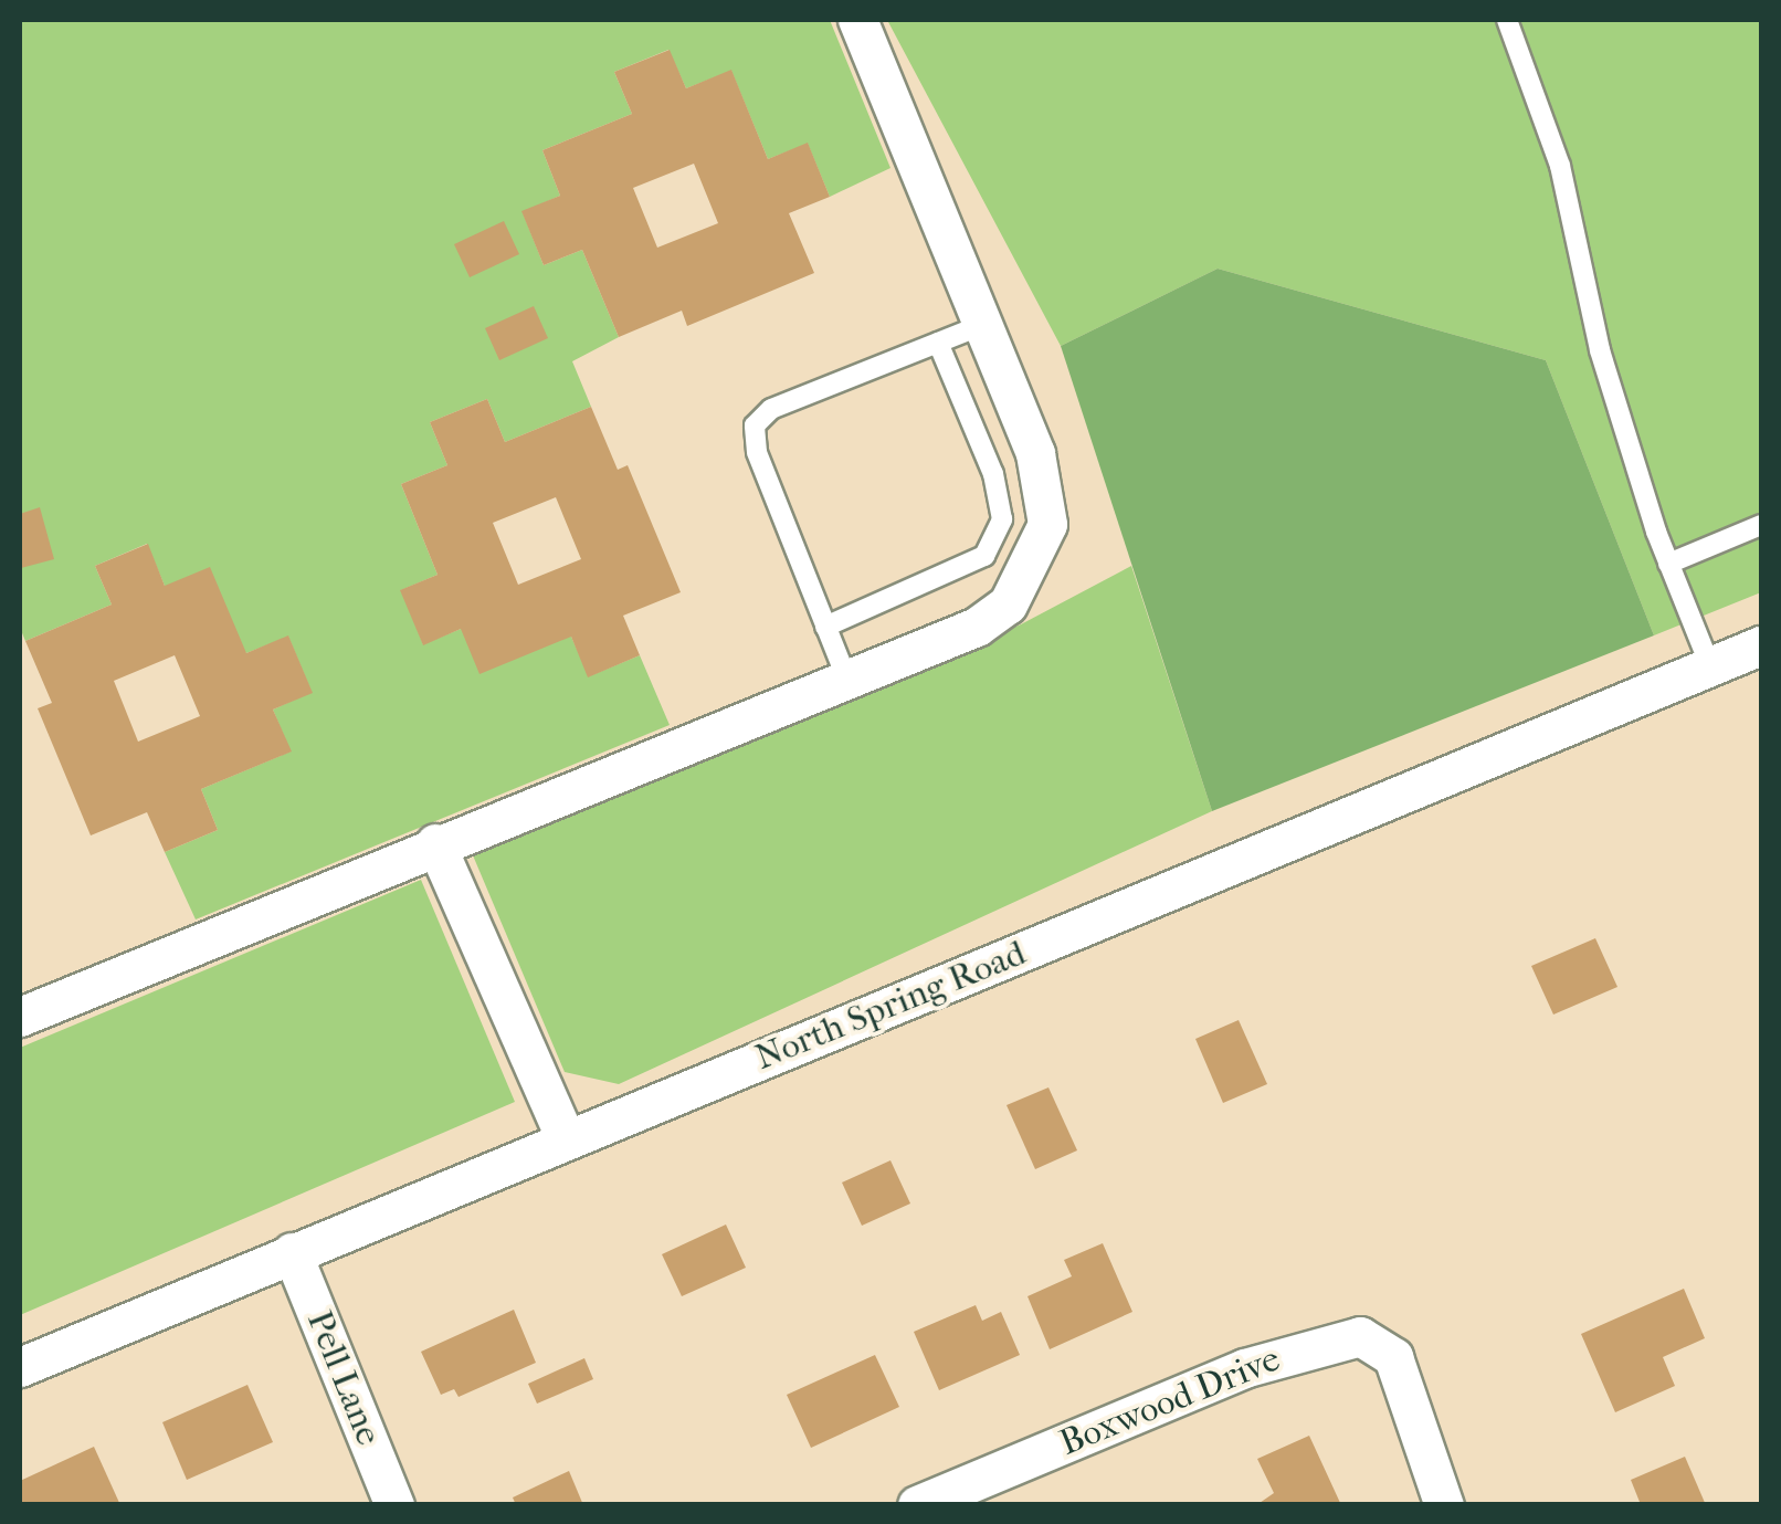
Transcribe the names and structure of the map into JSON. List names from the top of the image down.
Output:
{
  "streets": {
    "street": ["North Spring Road", "Pell Lane", "Boxwood Drive"]
  },
  "crossings": [
    ["North Spring Road", "Pell Lane"]
  ]
}
